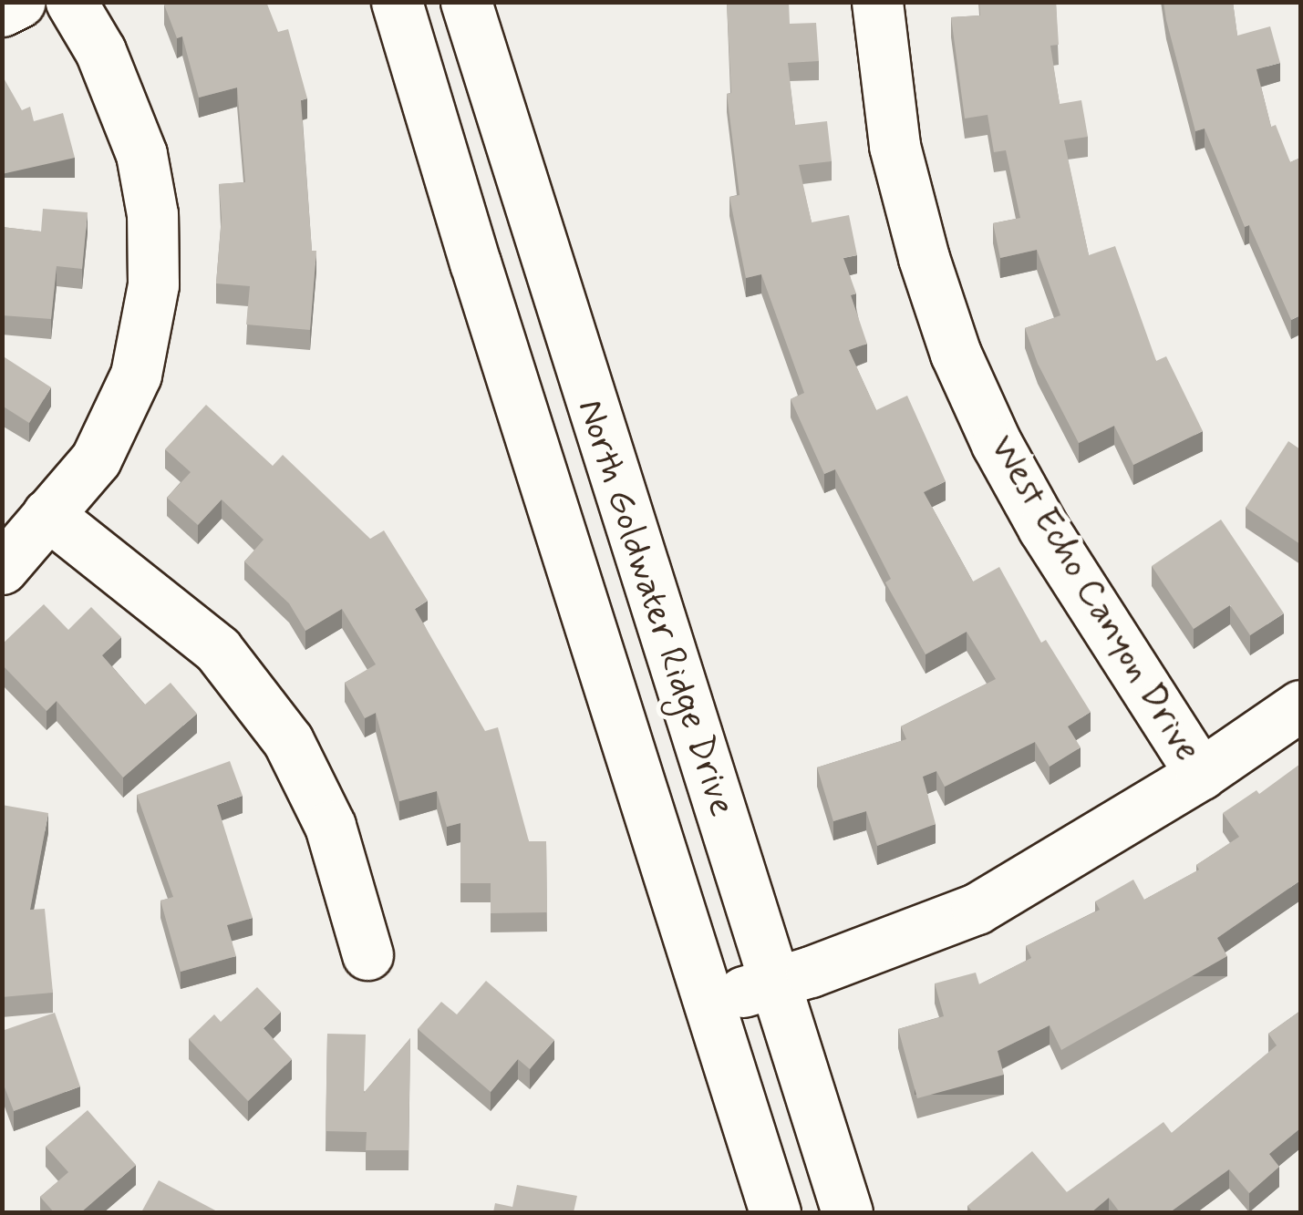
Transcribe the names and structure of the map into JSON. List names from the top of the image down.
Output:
{
  "streets": {
    "street": ["West Echo Canyon Drive", "North Goldwater Ridge Drive"]
  }
}
